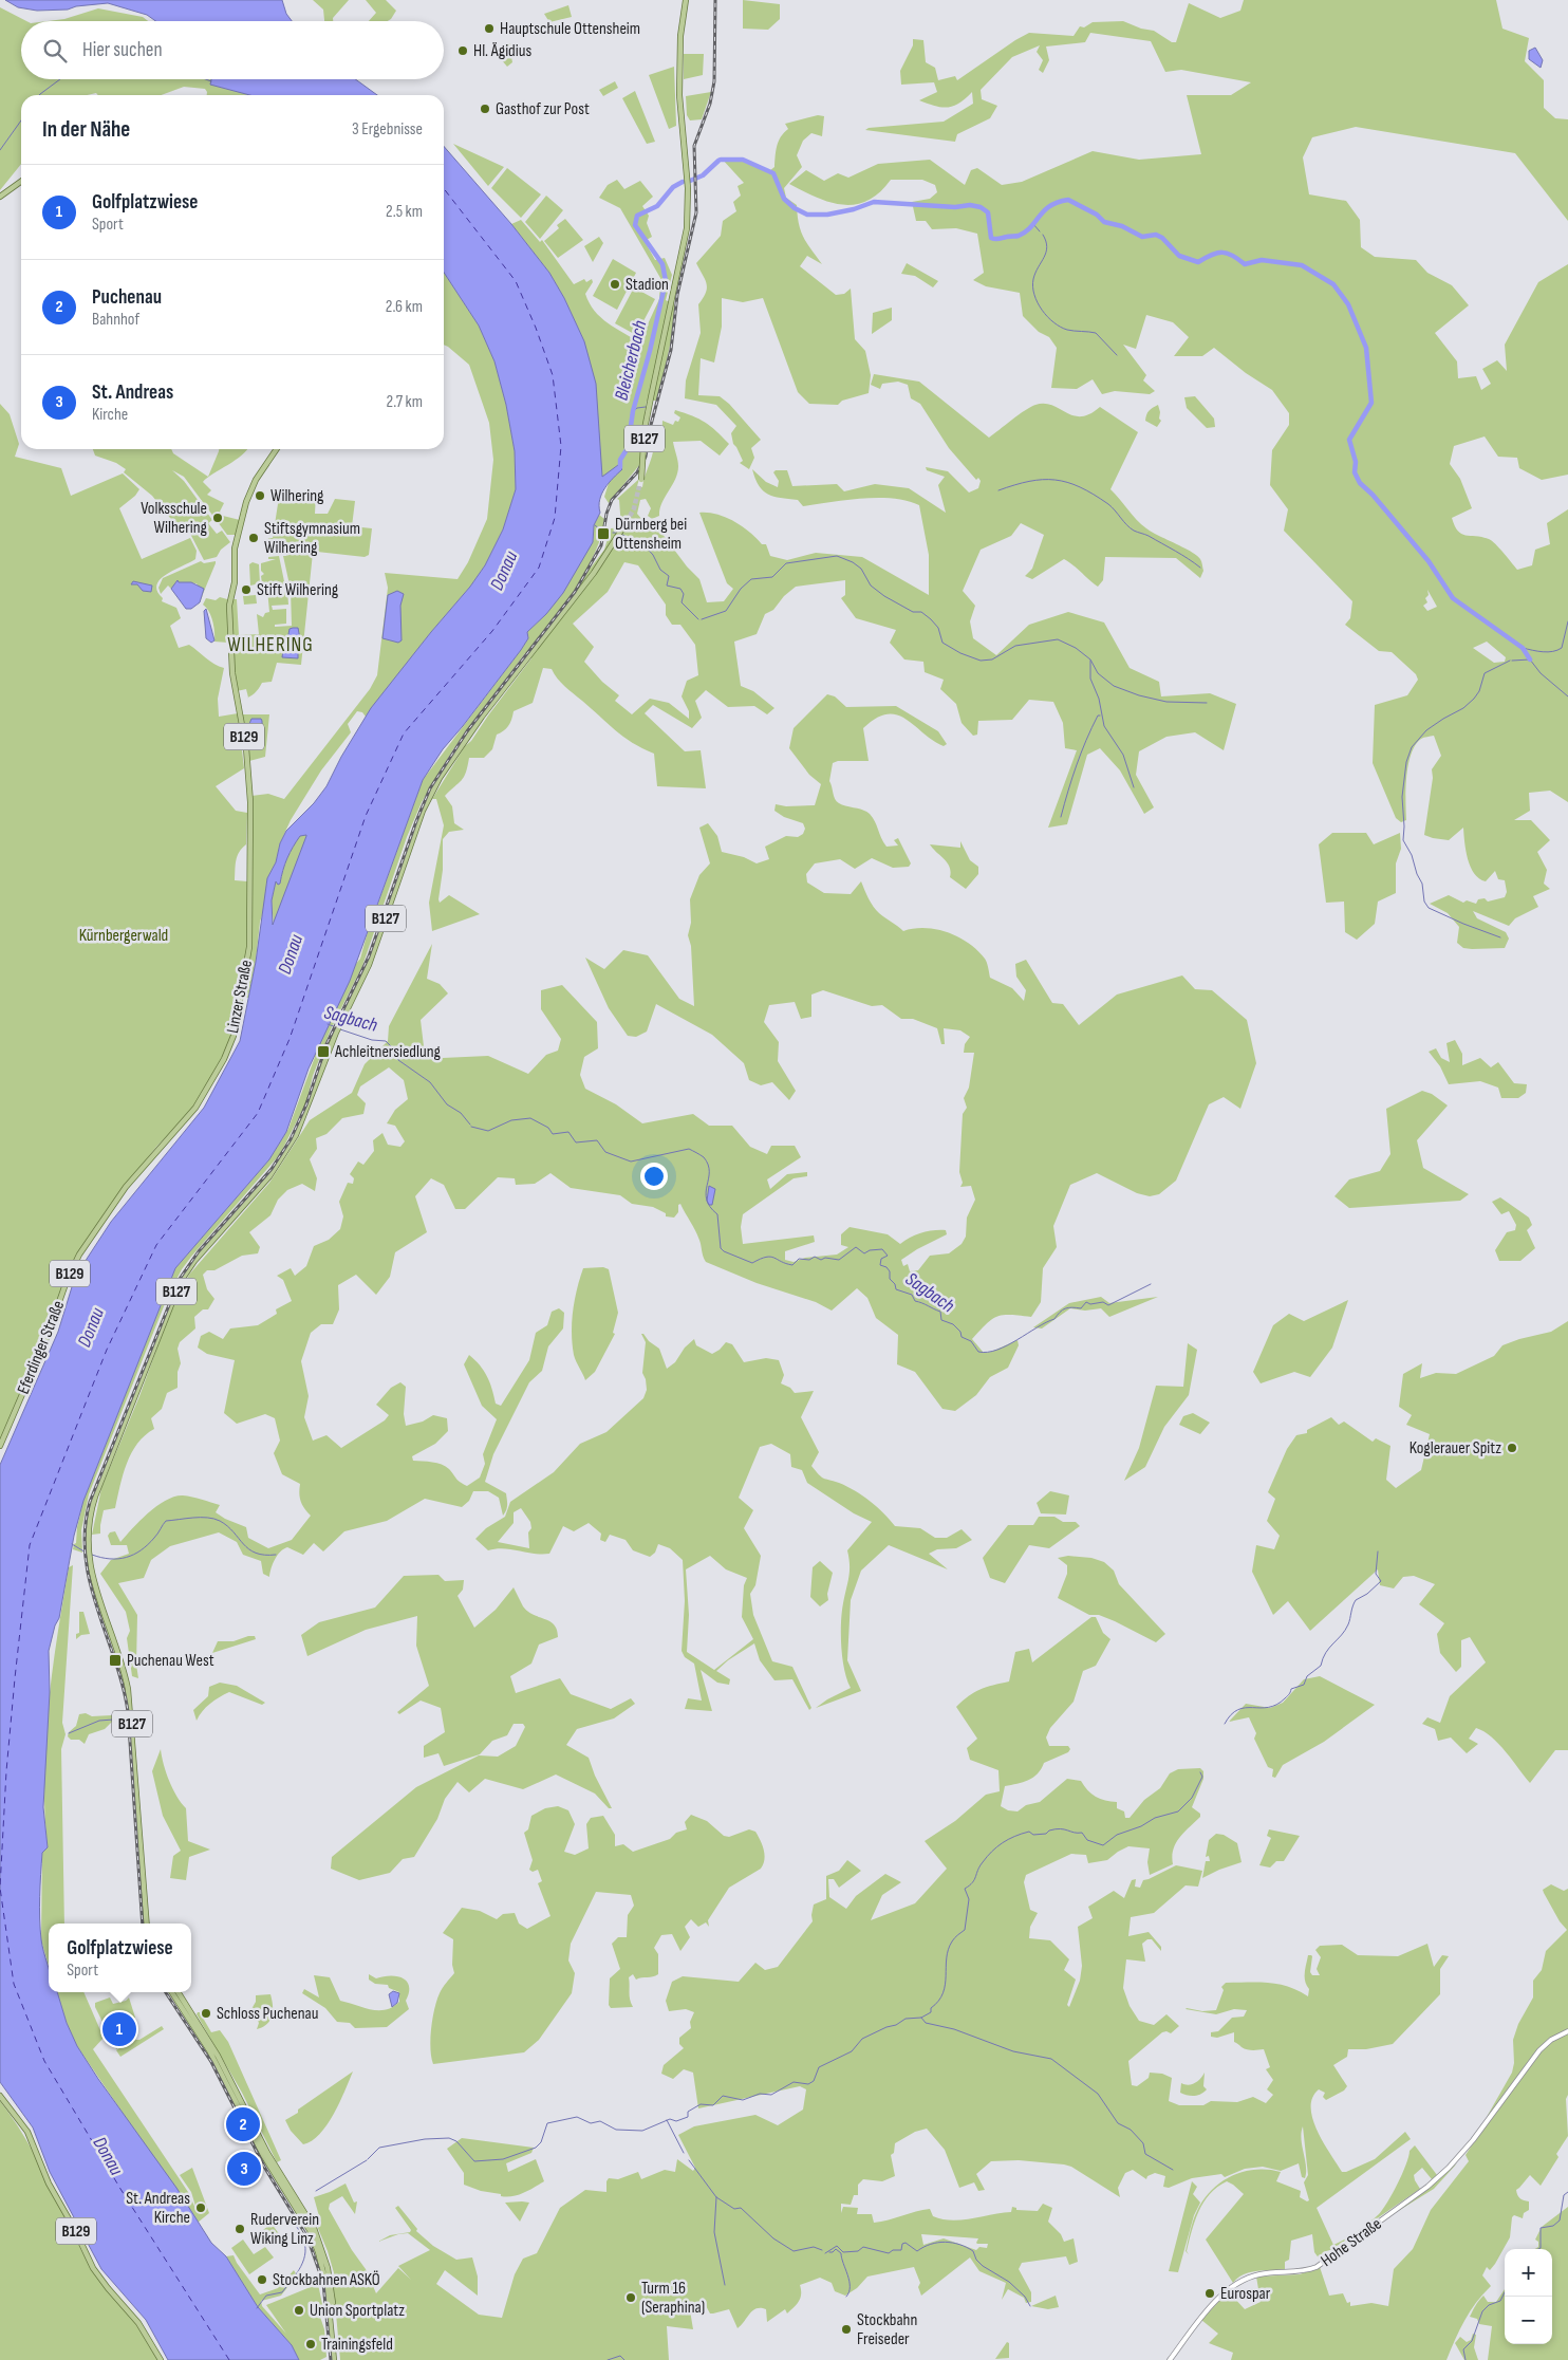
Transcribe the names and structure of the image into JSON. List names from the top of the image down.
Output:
{
  "streets": {
    "main road": [
      "B127",
      "B129",
      "Linzer Straße",
      "Eferdinger Straße",
      "Hohe Straße"
    ]
  },
  "crossings": [
    ["Linzer Straße", "Eferdinger Straße"]
  ],
  "districts": ["WILHERING"],
  "water": ["Bleicherbach", "Donau", "Sagbach"],
  "parks": ["Kürnbergerwald"],
  "places": {
    "other": [
      "Hauptschule Ottensheim",
      "Hl. Ägidius",
      "Gasthof zur Post",
      "Stadion",
      "Wilhering",
      "Volksschule Wilhering",
      "Stiftsgymnasium Wilhering",
      "Stift Wilhering",
      "Koglerauer Spitz",
      "Schloss Puchenau",
      "St. Andreas Kirche",
      "Ruderverein Wiking Linz",
      "Stockbahnen ASKÖ",
      "Eurospar",
      "Turm 16 (Seraphina)",
      "Union Sportplatz",
      "Stockbahn Freiseder",
      "Trainingsfeld"
    ],
    "transit": ["Dürnberg bei Ottensheim", "Achleitnersiedlung", "Puchenau West"]
  },
  "page": {
    "search": "Hier suchen",
    "heading": ["In der Nähe", "3 Ergebnisse"],
    "list": [
      {
        "mark": "1",
        "name": "Golfplatzwiese",
        "note": "Sport",
        "value": "2.5 km"
      },
      {
        "mark": "2",
        "name": "Puchenau",
        "note": "Bahnhof",
        "value": "2.6 km"
      },
      {
        "mark": "3",
        "name": "St. Andreas",
        "note": "Kirche",
        "value": "2.7 km"
      }
    ],
    "popup": ["Golfplatzwiese", "Sport"],
    "pins": ["1", "2", "3"],
    "map_buttons": ["+", "−"]
  }
}
